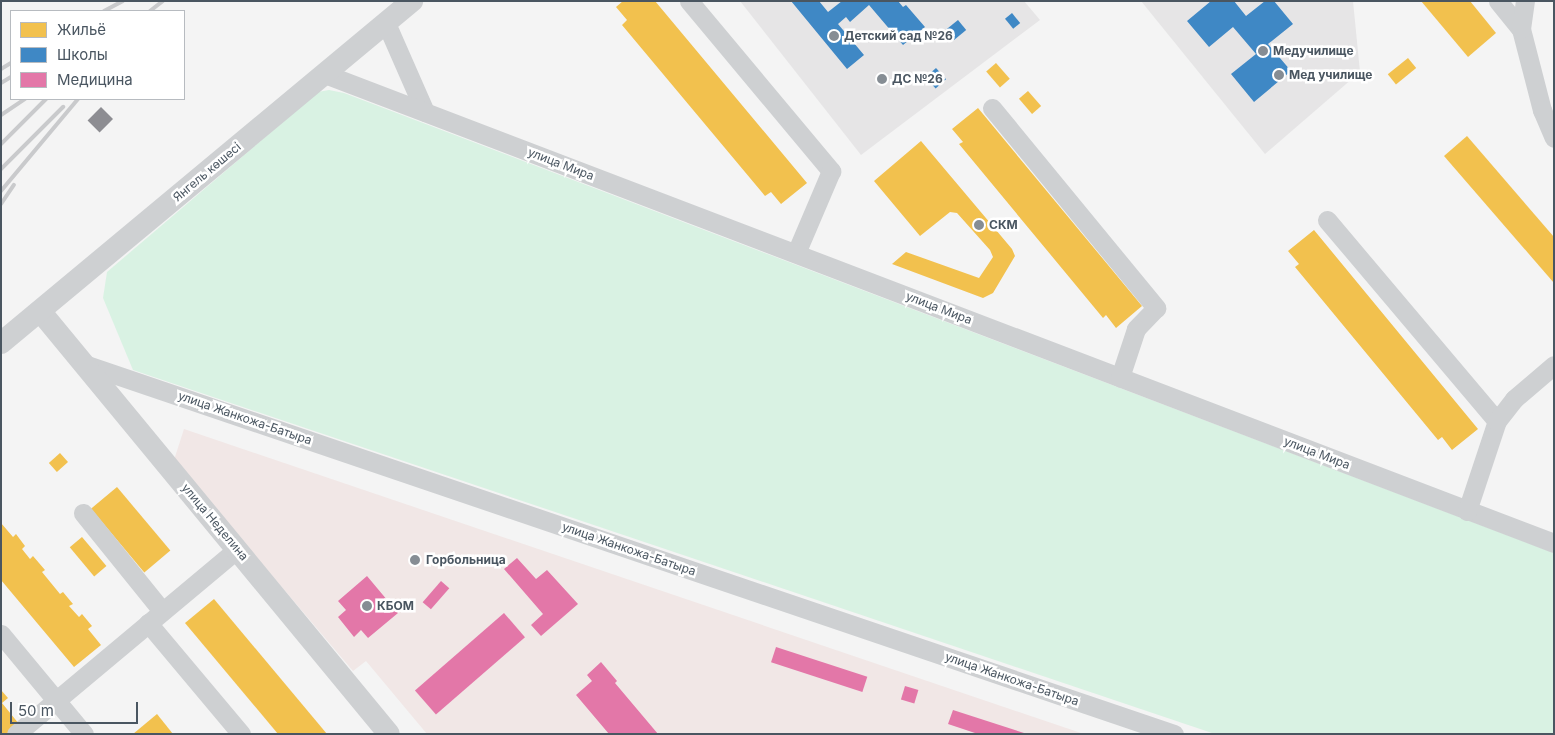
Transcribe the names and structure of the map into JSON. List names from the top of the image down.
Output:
{
  "streets": {
    "street": [
      "улица Мира",
      "Янгель көшесі",
      "улица Жанкожа-Батыра",
      "улица Неделина"
    ]
  },
  "crossings": [
    ["улица Мира", "Янгель көшесі"],
    ["Янгель көшесі", "улица Неделина"],
    ["улица Жанкожа-Батыра", "улица Неделина"]
  ],
  "places": [
    "Детский сад №26",
    "Медучилище",
    "Мед училище",
    "ДС №26",
    "СКМ",
    "Горбольница",
    "КБОМ"
  ],
  "legend": ["Жильё", "Школы", "Медицина"],
  "scale_bar": "50 m"
}
